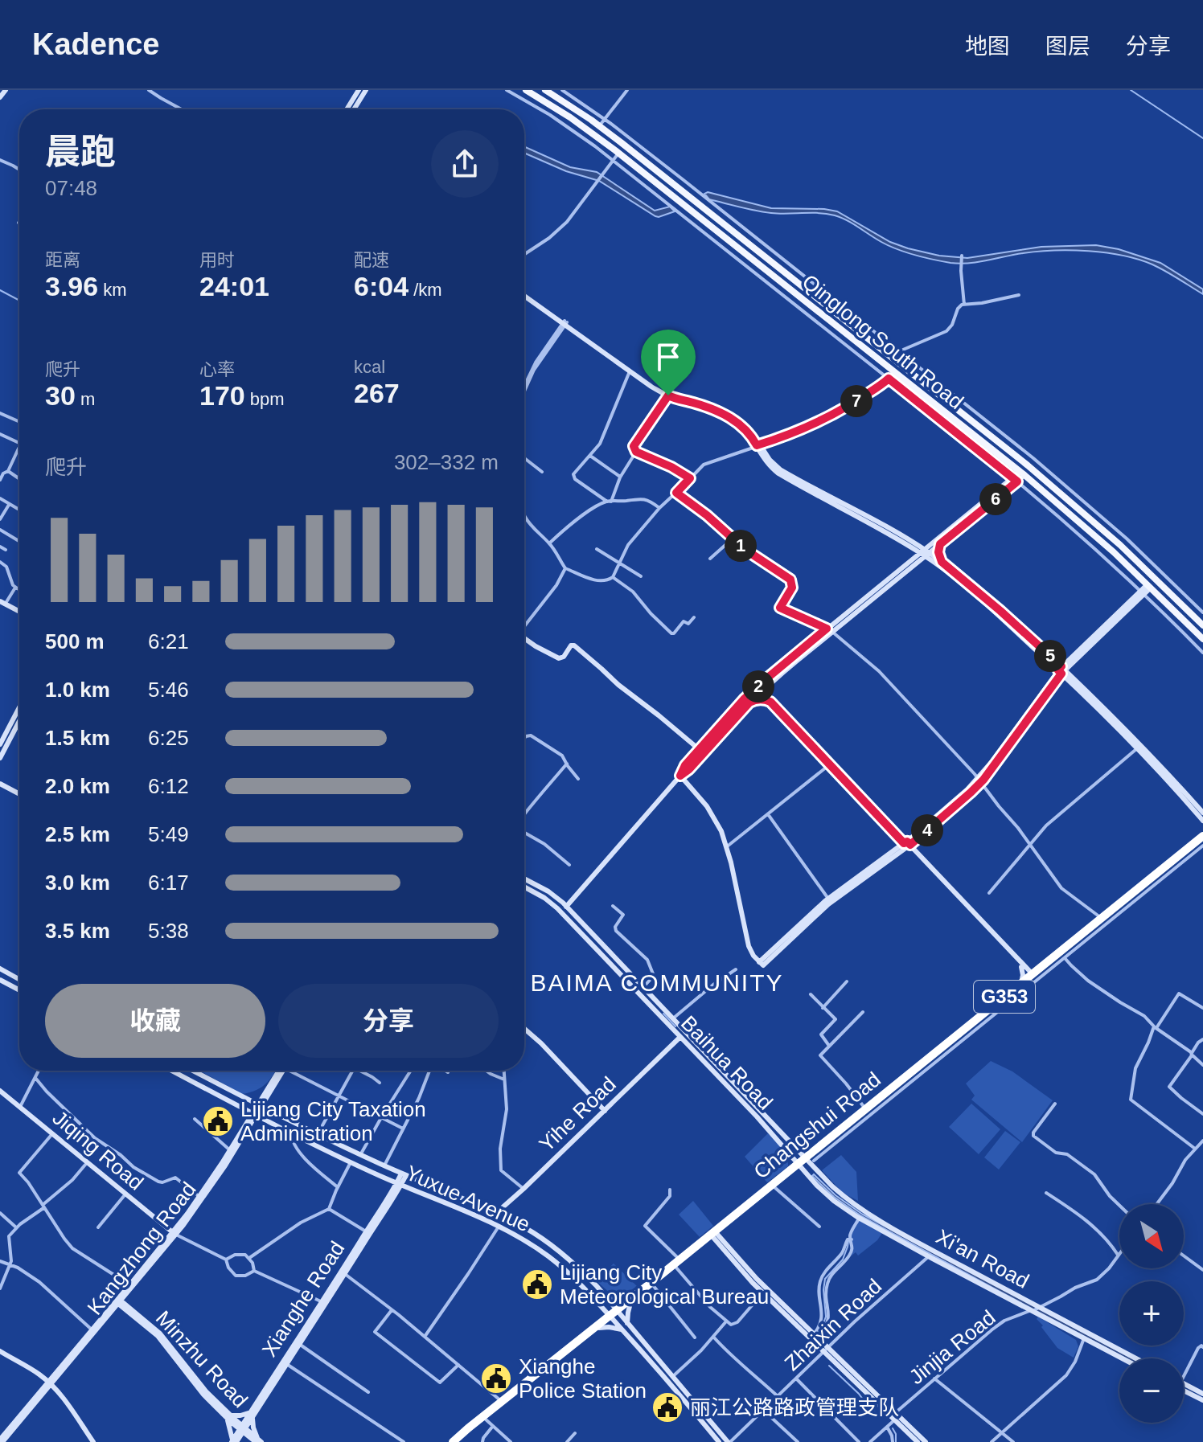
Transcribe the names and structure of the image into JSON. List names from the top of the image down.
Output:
{
  "streets": {
    "highway": ["G353", "Changshui Road"],
    "main road": [
      "Qinglong South Road",
      "Baihua Road",
      "Yihe Road",
      "Jiqing Road",
      "Yuxue Avenue",
      "Kangzhong Road",
      "Xi'an Road",
      "Xianghe Road",
      "Minzhu Road"
    ],
    "street": ["Zhaixin Road", "Jinjia Road"]
  },
  "crossings": [
    ["Baihua Road", "Yihe Road"],
    ["Baihua Road", "Changshui Road"],
    ["Baihua Road", "Xi'an Road"],
    ["Yihe Road", "Yuxue Avenue"],
    ["Changshui Road", "Yuxue Avenue"],
    ["Changshui Road", "Xi'an Road"],
    ["Jiqing Road", "Kangzhong Road"],
    ["Jiqing Road", "Xianghe Road"],
    ["Yuxue Avenue", "Kangzhong Road"],
    ["Yuxue Avenue", "Xianghe Road"],
    ["Kangzhong Road", "Minzhu Road"],
    ["Xi'an Road", "Zhaixin Road"],
    ["Xi'an Road", "Jinjia Road"],
    ["Xianghe Road", "Minzhu Road"]
  ],
  "districts": ["BAIMA COMMUNITY"],
  "places": {
    "public building": [
      "Lijiang City Taxation Administration",
      "Lijiang City Meteorological Bureau",
      "Xianghe Police Station",
      "丽江公路路政管理支队"
    ]
  },
  "north": "bottom right",
  "page": {
    "header": "Kadence",
    "nav": ["地图", "图层", "分享"],
    "heading": ["晨跑", "07:48"],
    "stats": [
      ["距离", "3.96 km"],
      ["用时", "24:01"],
      ["配速", "6:04 /km"],
      ["爬升", "30 m"],
      ["心率", "170 bpm"],
      ["kcal", "267"]
    ],
    "pins": [
      "7",
      "6",
      "1",
      "5",
      "2",
      "4"
    ],
    "chart": ["爬升", "302–332 m"],
    "list": [
      {
        "name": "500 m",
        "note": "6:21"
      },
      {
        "name": "1.0 km",
        "note": "5:46"
      },
      {
        "name": "1.5 km",
        "note": "6:25"
      },
      {
        "name": "2.0 km",
        "note": "6:12"
      },
      {
        "name": "2.5 km",
        "note": "5:49"
      },
      {
        "name": "3.0 km",
        "note": "6:17"
      },
      {
        "name": "3.5 km",
        "note": "5:38"
      }
    ],
    "buttons": ["收藏", "分享"],
    "map_buttons": ["+", "−"]
  }
}
